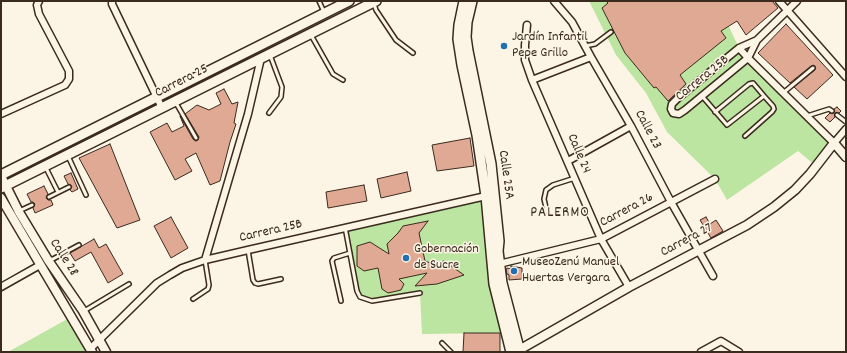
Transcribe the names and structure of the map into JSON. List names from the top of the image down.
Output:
{
  "streets": {
    "main road": ["Carrera 25", "Calle 25A"],
    "street": [
      "Carrera 25B",
      "Calle 23",
      "Calle 24",
      "Carrera 26",
      "Carrera 27",
      "Calle 28"
    ]
  },
  "crossings": [
    ["Carrera 25B", "Calle 25A"],
    ["Carrera 25B", "Calle 28"],
    ["Carrera 25", "Calle 28"],
    ["Calle 23", "Carrera 26"],
    ["Calle 23", "Carrera 27"],
    ["Calle 24", "Carrera 26"],
    ["Calle 24", "Carrera 27"],
    ["Calle 25A", "Carrera 26"],
    ["Calle 25A", "Carrera 27"]
  ],
  "districts": ["PALERMO"],
  "places": ["Jardín Infantil Pepe Grillo", "Gobernación de Sucre", "MuseoZenú Manuel Huertas Vergara"]
}
